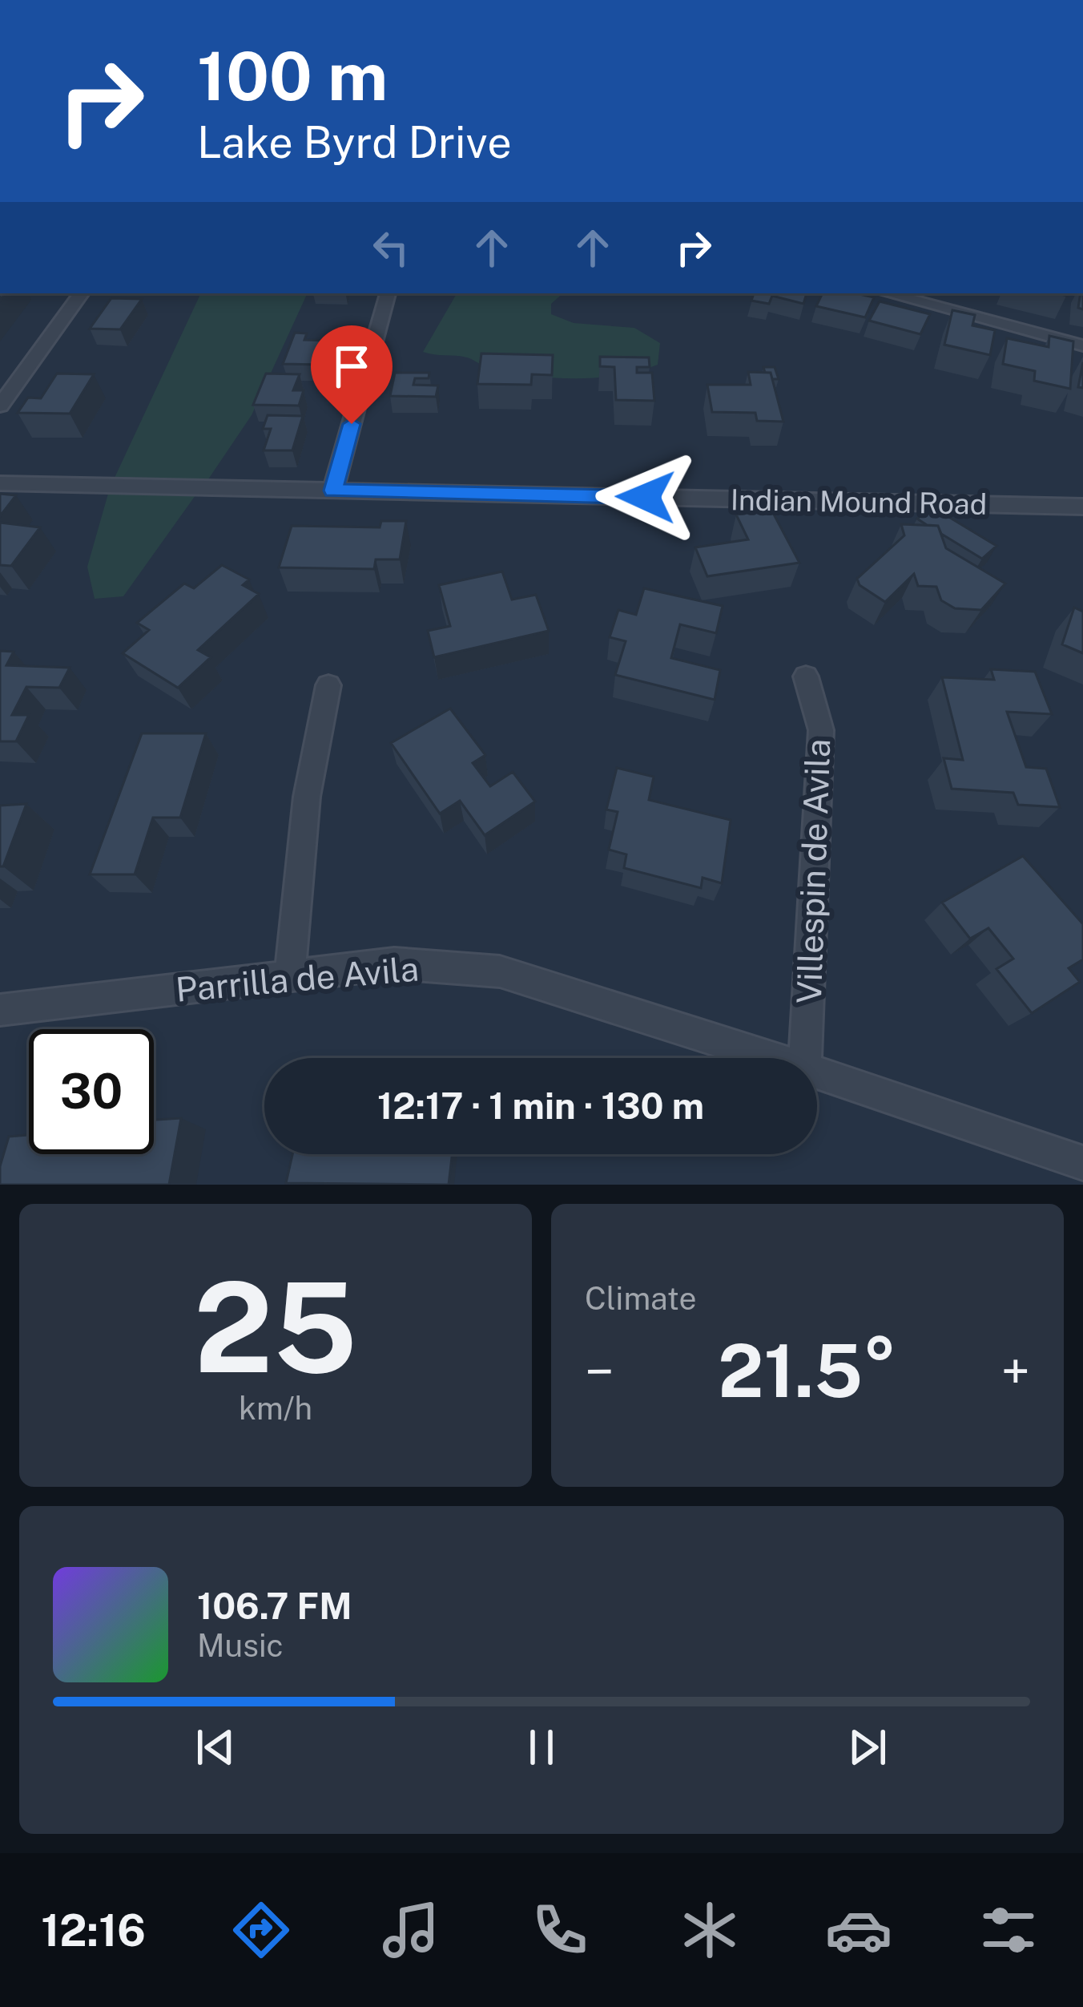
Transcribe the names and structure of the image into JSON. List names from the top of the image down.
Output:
{
  "streets": {
    "street": ["Indian Mound Road", "Villespin de Avila", "Parrilla de Avila"]
  },
  "page": {
    "turn": ["100 m", "Lake Byrd Drive"],
    "limit": "30",
    "trip": "12:17 · 1 min · 130 m",
    "tile": [
      ["25", "km/h"],
      "Climate"
    ],
    "heat": ["−", "21.5°", "+"],
    "song": ["106.7 FM", "Music"],
    "tabs": "12:16"
  }
}
